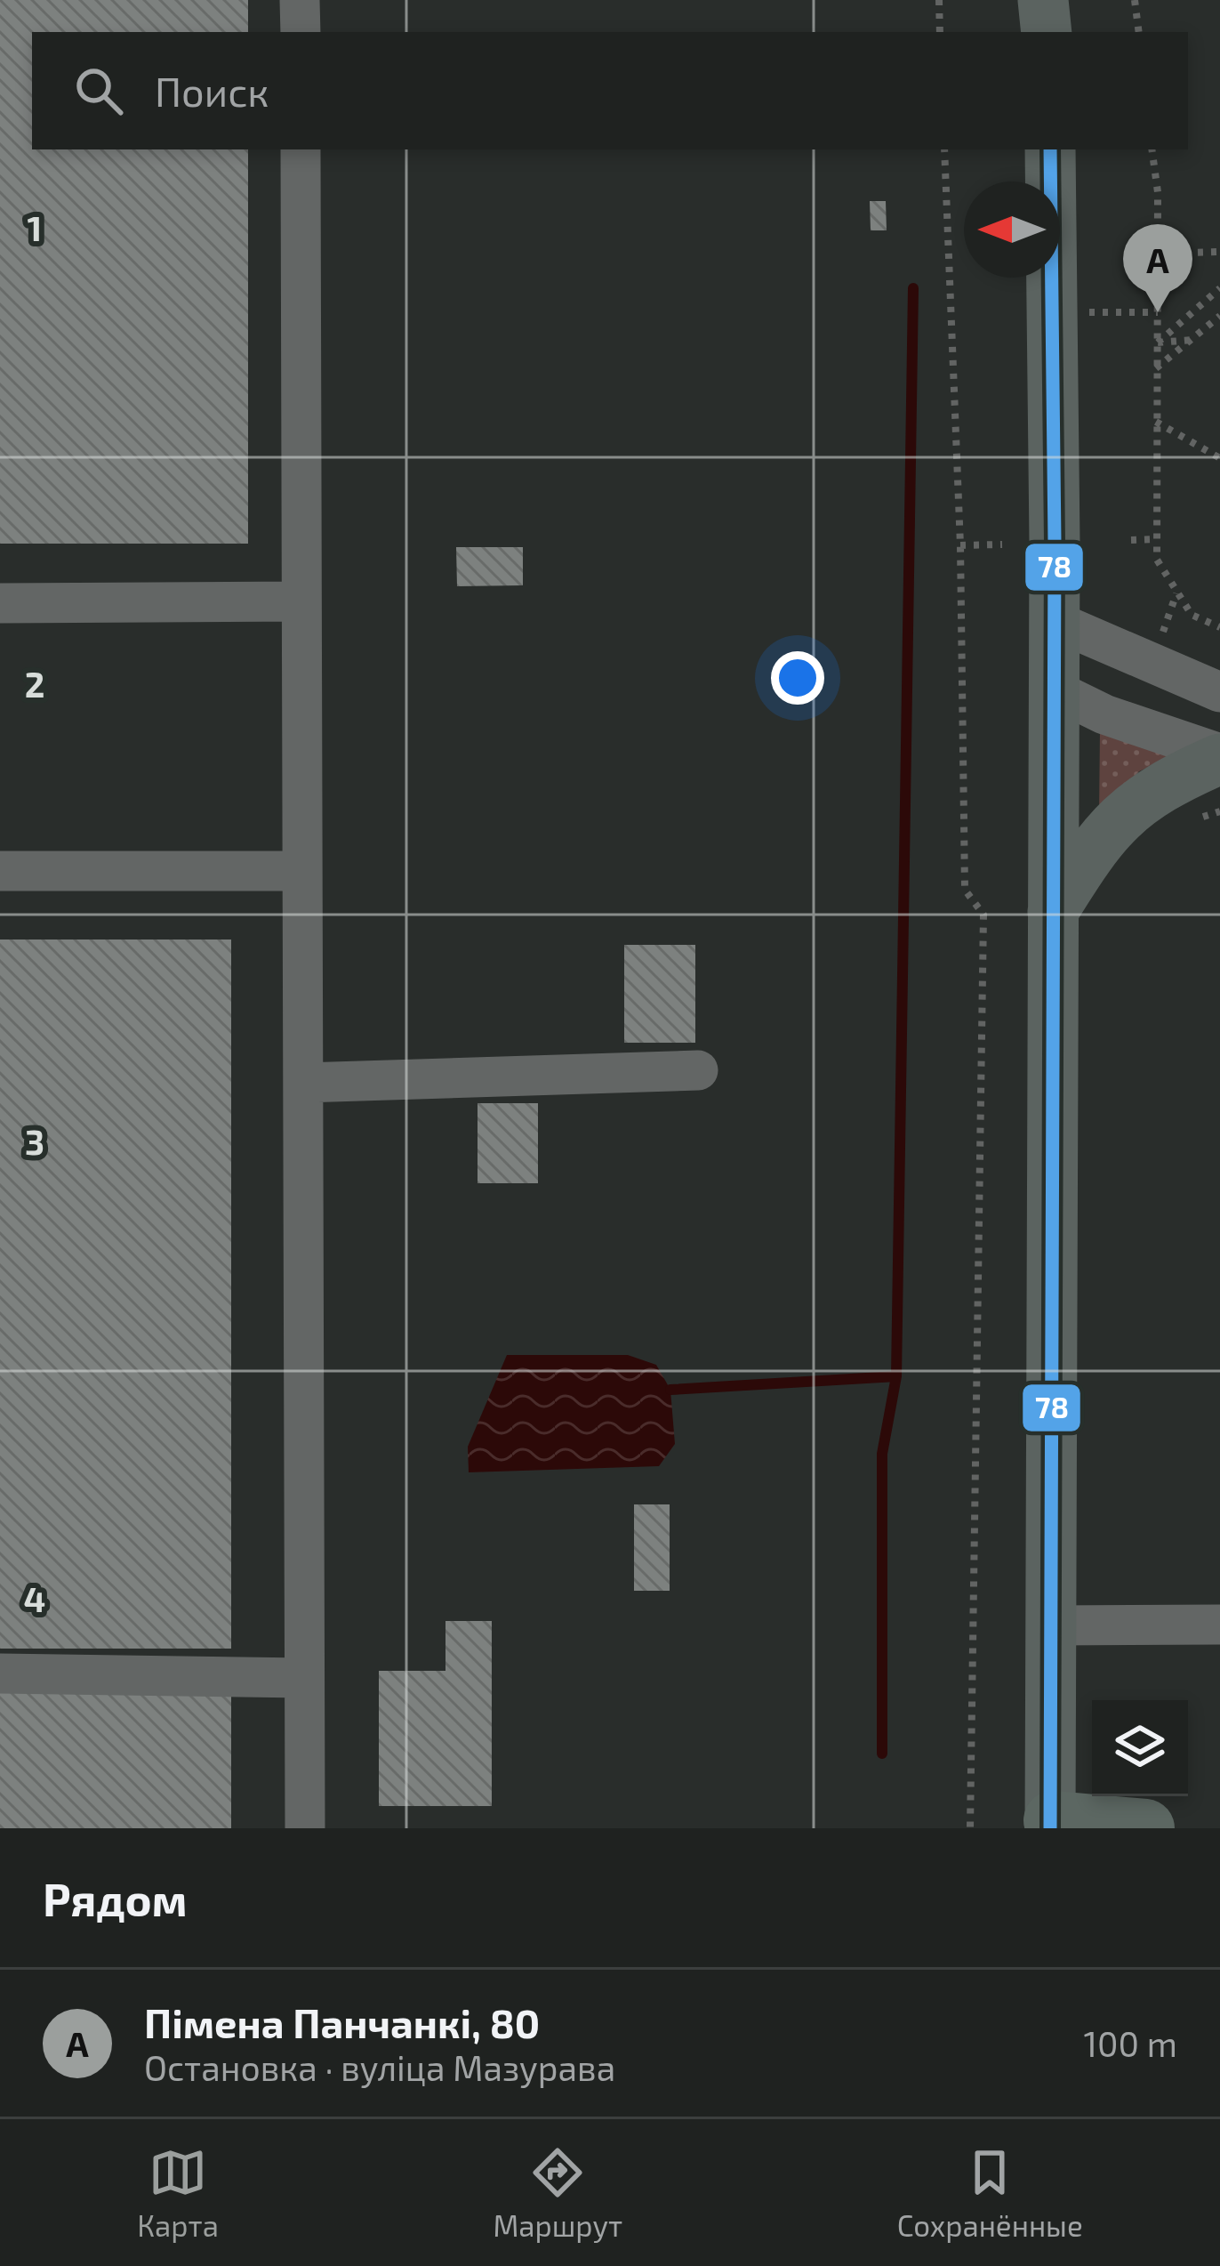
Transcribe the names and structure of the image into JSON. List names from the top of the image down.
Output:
{
  "lines": ["transit line 78"],
  "north": "left",
  "page": {
    "search": "Поиск",
    "pins": "A",
    "heading": "Рядом",
    "list": [
      {
        "mark": "A",
        "name": "Пімена Панчанкі, 80",
        "note": "Остановка · вуліца Мазурава",
        "value": "100 m"
      }
    ],
    "nav": ["Карта", "Маршрут", "Сохранённые"]
  },
  "grid": {
    "rows": [
      "1",
      "2",
      "3",
      "4"
    ]
  }
}
